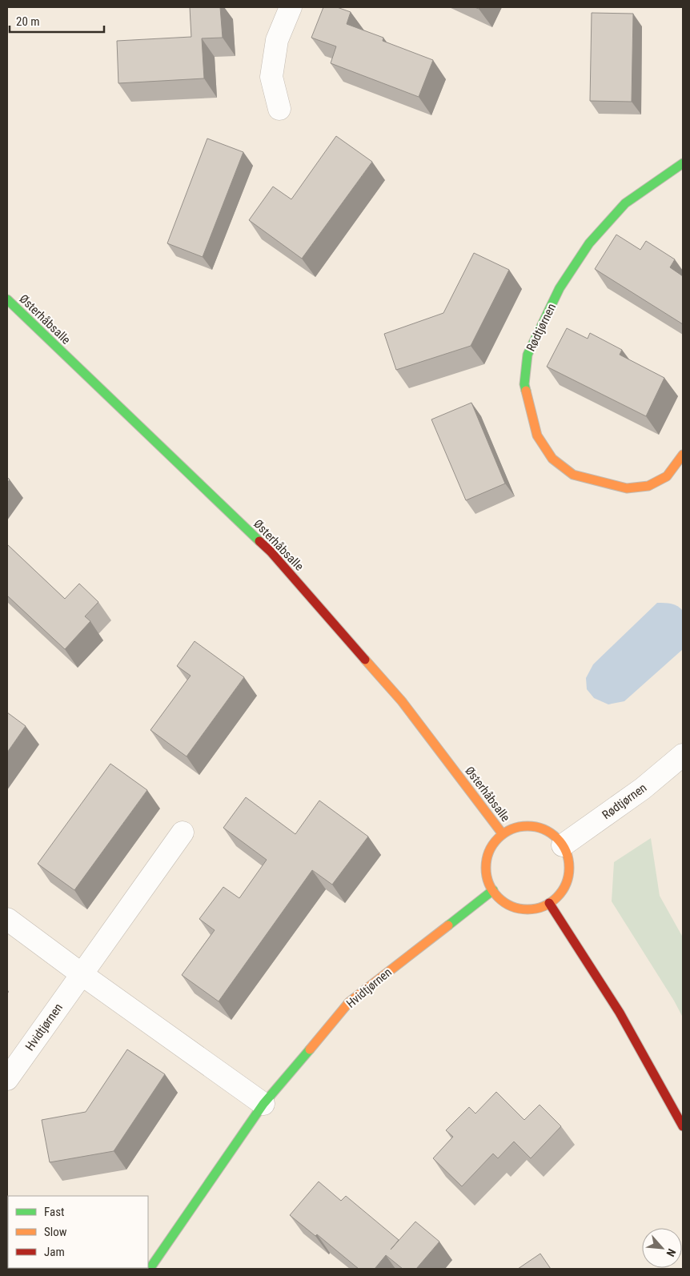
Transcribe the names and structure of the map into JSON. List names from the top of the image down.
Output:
{
  "streets": {
    "street": ["Østerhåbsalle", "Rødtjørnen", "Hvidtjørnen"]
  },
  "crossings": [
    ["Østerhåbsalle", "Rødtjørnen"],
    ["Østerhåbsalle", "Hvidtjørnen"],
    ["Rødtjørnen", "Hvidtjørnen"]
  ],
  "legend": ["Fast", "Slow", "Jam"],
  "scale_bar": "20 m",
  "north": "bottom right"
}
